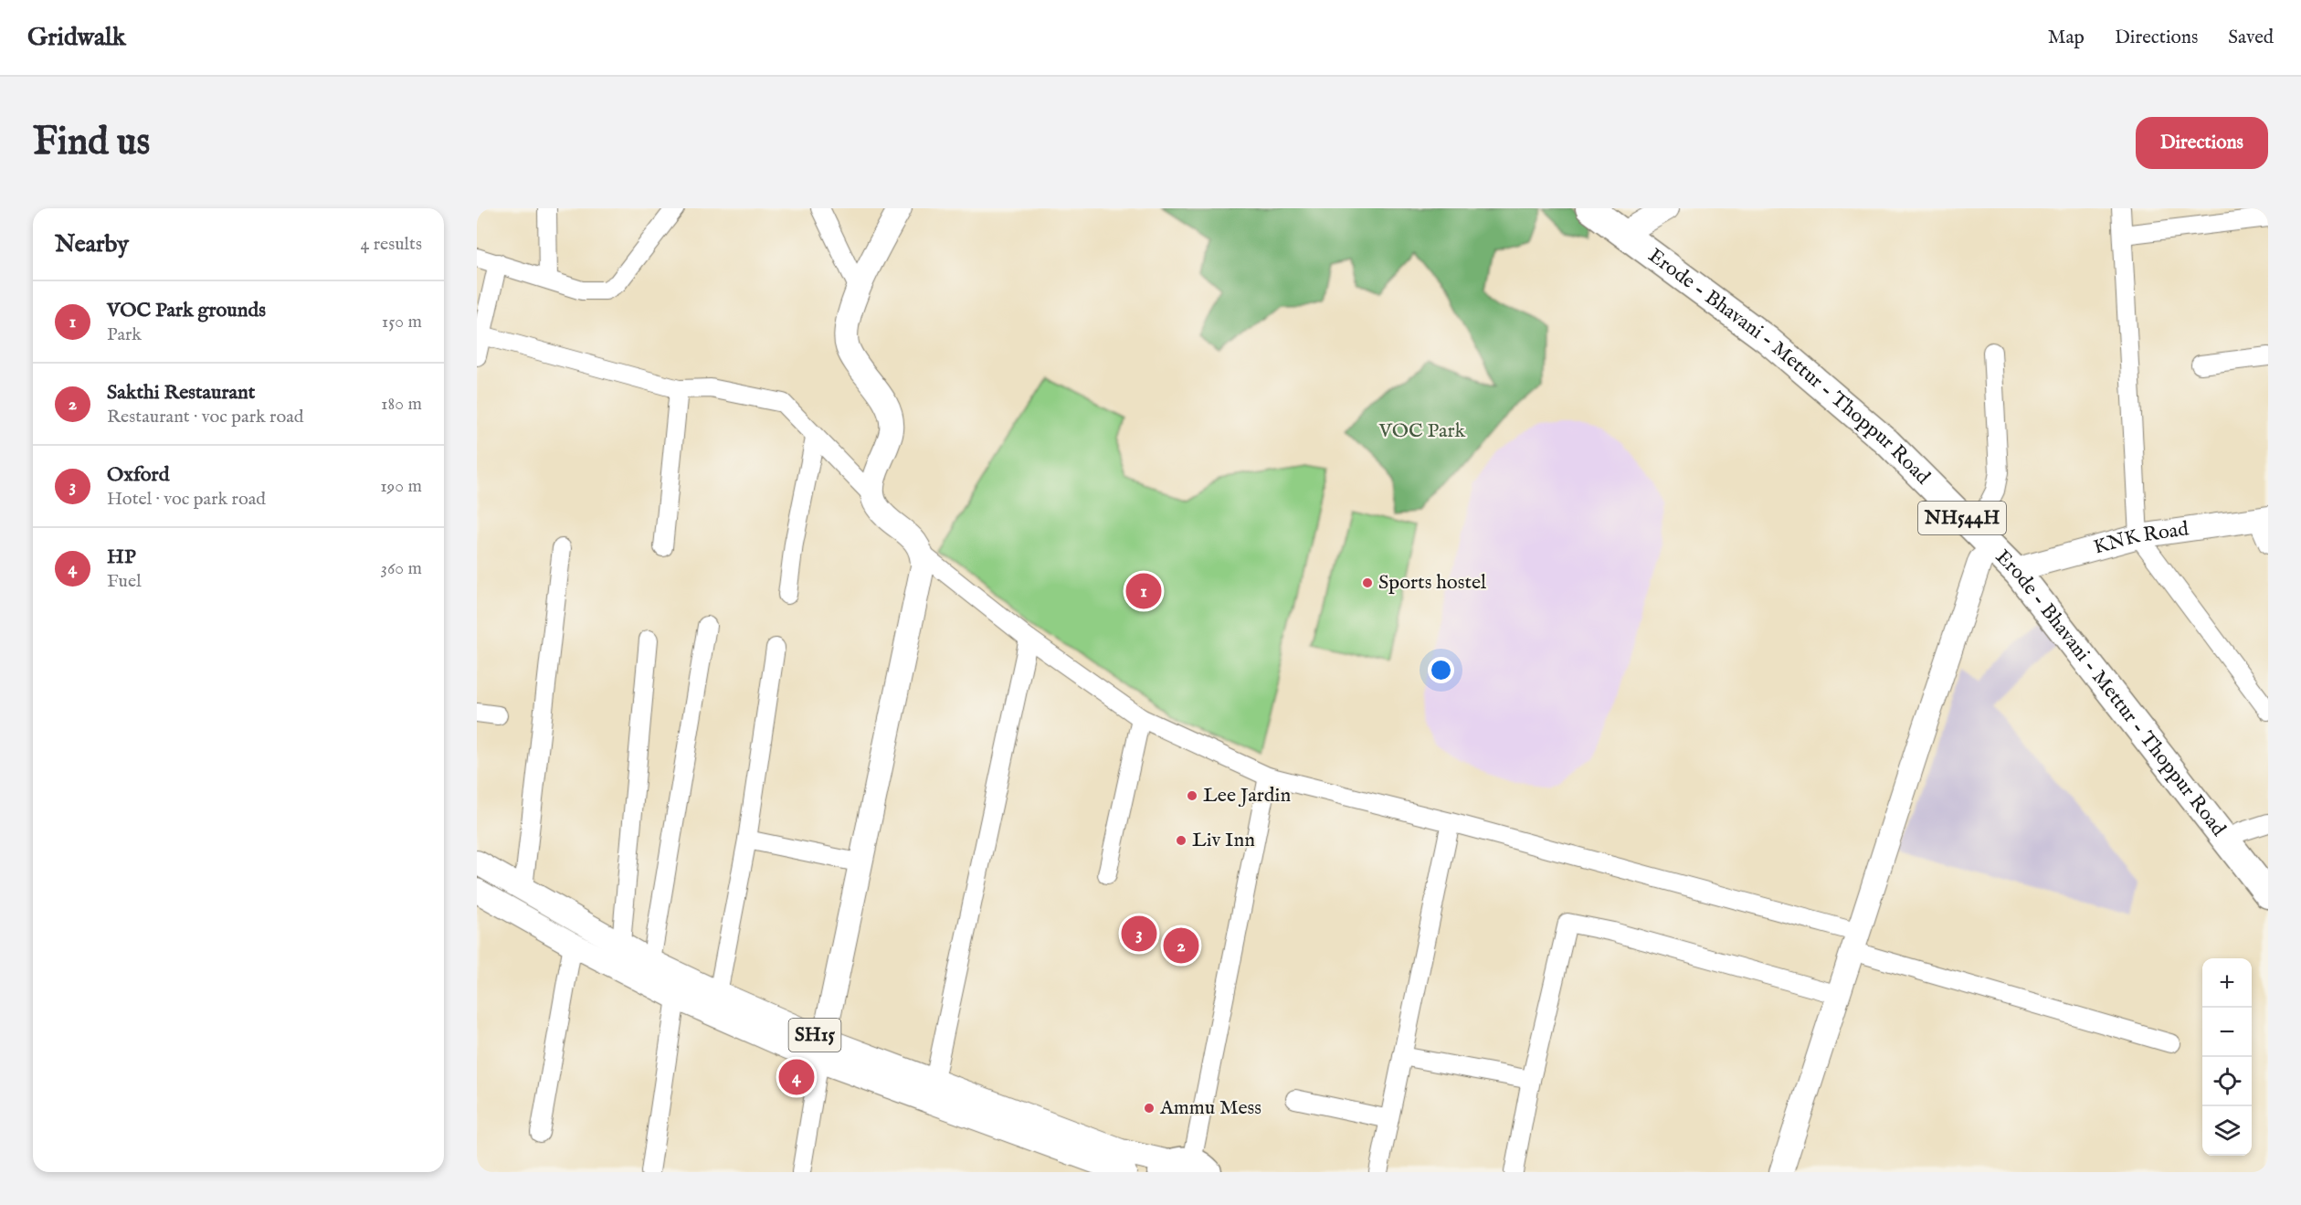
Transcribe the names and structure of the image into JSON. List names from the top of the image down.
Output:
{
  "streets": {
    "highway": ["Erode - Bhavani - Mettur - Thoppur Road", "NH544H"],
    "main road": ["KNK Road", "SH15"]
  },
  "crossings": [
    ["Erode - Bhavani - Mettur - Thoppur Road", "KNK Road"]
  ],
  "parks": ["VOC Park"],
  "places": [
    "Sports hostel",
    "Lee Jardin",
    "Liv Inn",
    "Ammu Mess"
  ],
  "page": {
    "header": "Gridwalk",
    "nav": ["Map", "Directions", "Saved"],
    "buttons": "Directions",
    "title": "Find us",
    "heading": ["Nearby", "4 results"],
    "list": [
      {
        "mark": "1",
        "name": "VOC Park grounds",
        "note": "Park",
        "value": "150 m"
      },
      {
        "mark": "2",
        "name": "Sakthi Restaurant",
        "note": "Restaurant · voc park road",
        "value": "180 m"
      },
      {
        "mark": "3",
        "name": "Oxford",
        "note": "Hotel · voc park road",
        "value": "190 m"
      },
      {
        "mark": "4",
        "name": "HP",
        "note": "Fuel",
        "value": "360 m"
      }
    ],
    "pins": [
      "1",
      "3",
      "2",
      "4"
    ],
    "map_buttons": ["+", "−"]
  }
}
